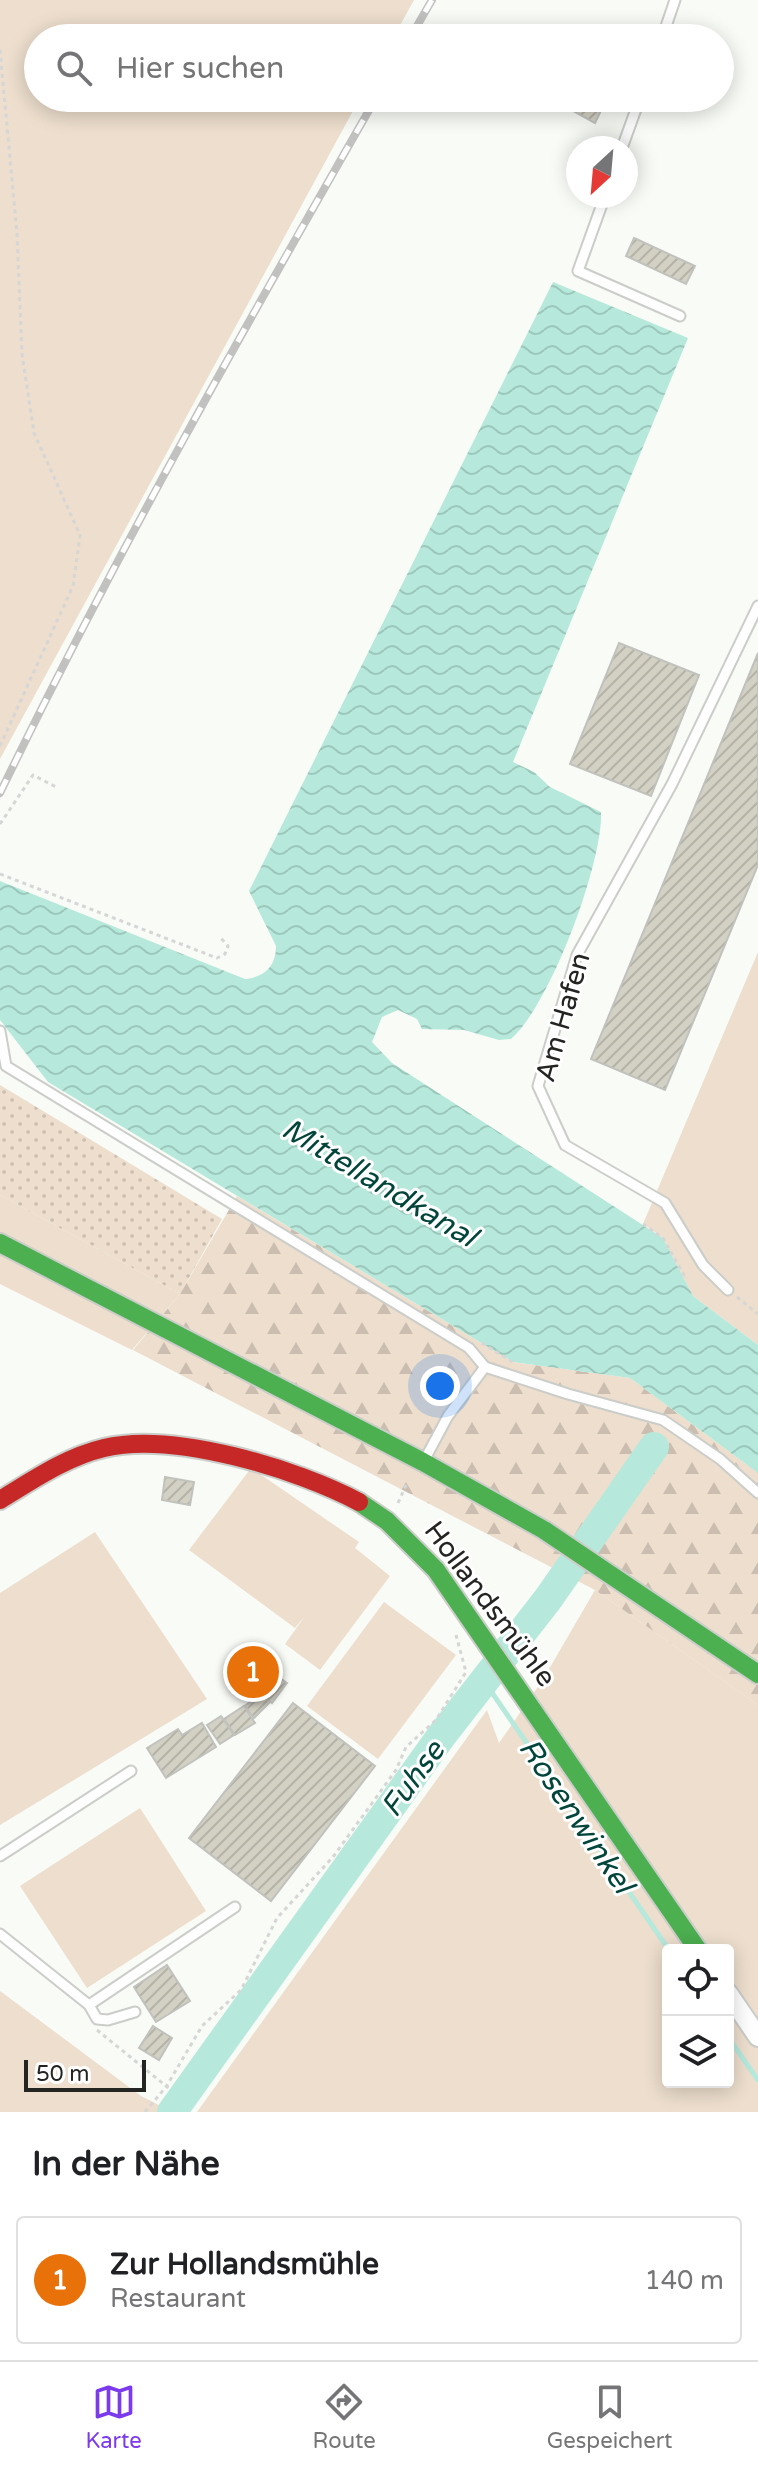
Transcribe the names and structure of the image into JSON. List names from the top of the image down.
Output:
{
  "streets": {
    "street": ["Hollandsmühle"],
    "lane": ["Am Hafen"]
  },
  "water": ["Mittellandkanal", "Fuhse", "Rosenwinkel"],
  "scale_bar": "50 m",
  "north": "bottom left",
  "page": {
    "search": "Hier suchen",
    "pins": "1",
    "scale": "50 m",
    "heading": "In der Nähe",
    "list": [
      {
        "mark": "1",
        "name": "Zur Hollandsmühle",
        "note": "Restaurant",
        "value": "140 m"
      }
    ],
    "nav": ["Karte", "Route", "Gespeichert"]
  }
}
